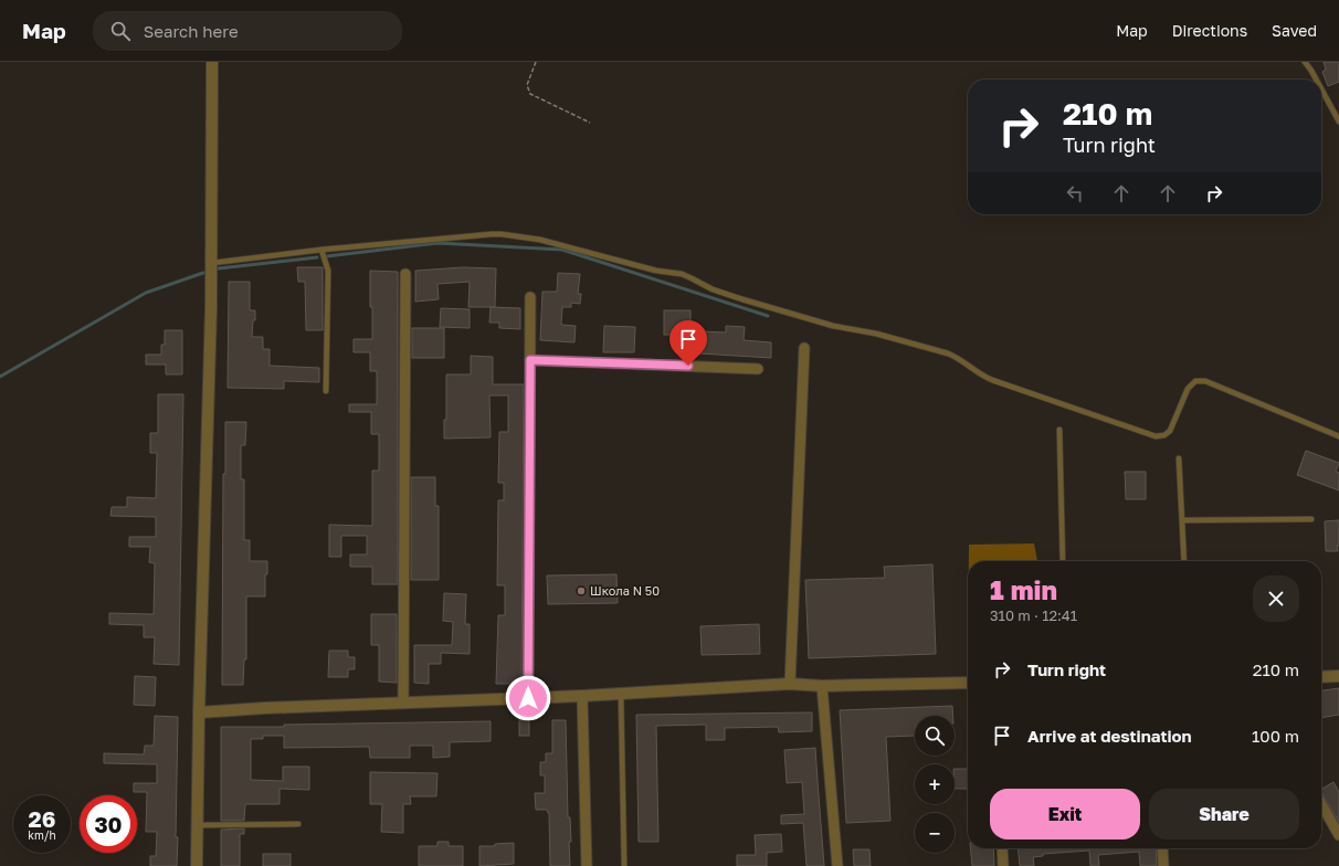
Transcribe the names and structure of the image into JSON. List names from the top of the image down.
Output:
{
  "places": ["Школа N 50"],
  "page": {
    "header": "Map",
    "search": "Search here",
    "nav": ["Map", "Directions", "Saved"],
    "turn": ["210 m", "Turn right"],
    "heading": ["1 min", "310 m · 12:41"],
    "list": [
      {
        "name": "Turn right",
        "value": "210 m"
      },
      {
        "name": "Arrive at destination",
        "value": "100 m"
      }
    ],
    "map_buttons": ["+", "−"],
    "buttons": ["Exit", "Share"],
    "speed": "26 km/h",
    "limit": "30"
  }
}
